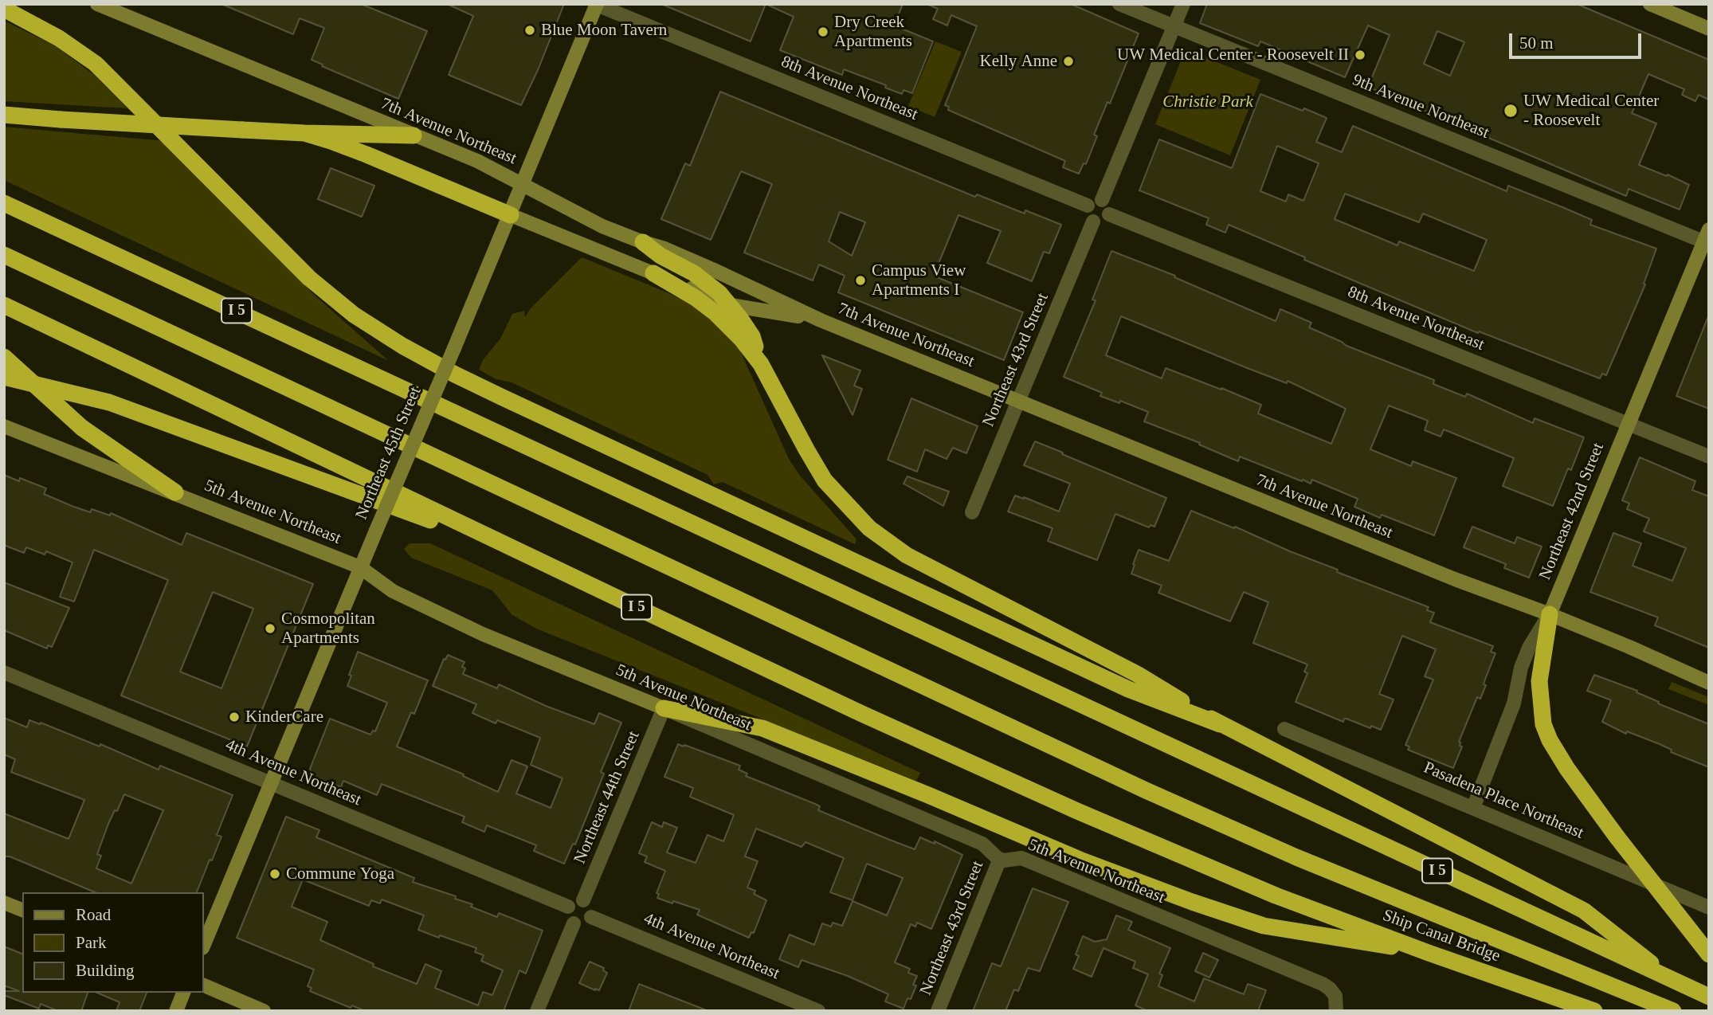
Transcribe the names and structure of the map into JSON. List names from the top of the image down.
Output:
{
  "streets": {
    "highway": ["I 5", "Ship Canal Bridge"],
    "main road": [
      "7th Avenue Northeast",
      "Northeast 45th Street",
      "Northeast 42nd Street",
      "5th Avenue Northeast"
    ],
    "street": [
      "8th Avenue Northeast",
      "9th Avenue Northeast",
      "Northeast 43rd Street",
      "4th Avenue Northeast",
      "Northeast 44th Street",
      "Pasadena Place Northeast"
    ]
  },
  "crossings": [
    ["8th Avenue Northeast", "Northeast 43rd Street"],
    ["8th Avenue Northeast", "Northeast 45th Street"],
    ["8th Avenue Northeast", "Northeast 42nd Street"],
    ["9th Avenue Northeast", "Northeast 42nd Street"],
    ["7th Avenue Northeast", "Northeast 43rd Street"],
    ["7th Avenue Northeast", "Northeast 45th Street"],
    ["7th Avenue Northeast", "Northeast 42nd Street"],
    ["I 5", "Ship Canal Bridge"],
    ["Northeast 43rd Street", "5th Avenue Northeast"],
    ["Northeast 45th Street", "5th Avenue Northeast"],
    ["Northeast 45th Street", "4th Avenue Northeast"],
    ["Northeast 42nd Street", "Pasadena Place Northeast"],
    ["5th Avenue Northeast", "Northeast 44th Street"],
    ["4th Avenue Northeast", "Northeast 44th Street"]
  ],
  "parks": ["Christie Park"],
  "places": [
    "Blue Moon Tavern",
    "Dry Creek Apartments",
    "UW Medical Center - Roosevelt II",
    "Kelly Anne",
    "UW Medical Center - Roosevelt",
    "Campus View Apartments I",
    "Cosmopolitan Apartments",
    "KinderCare",
    "Commune Yoga"
  ],
  "legend": ["Road", "Park", "Building"],
  "scale_bar": "50 m"
}
